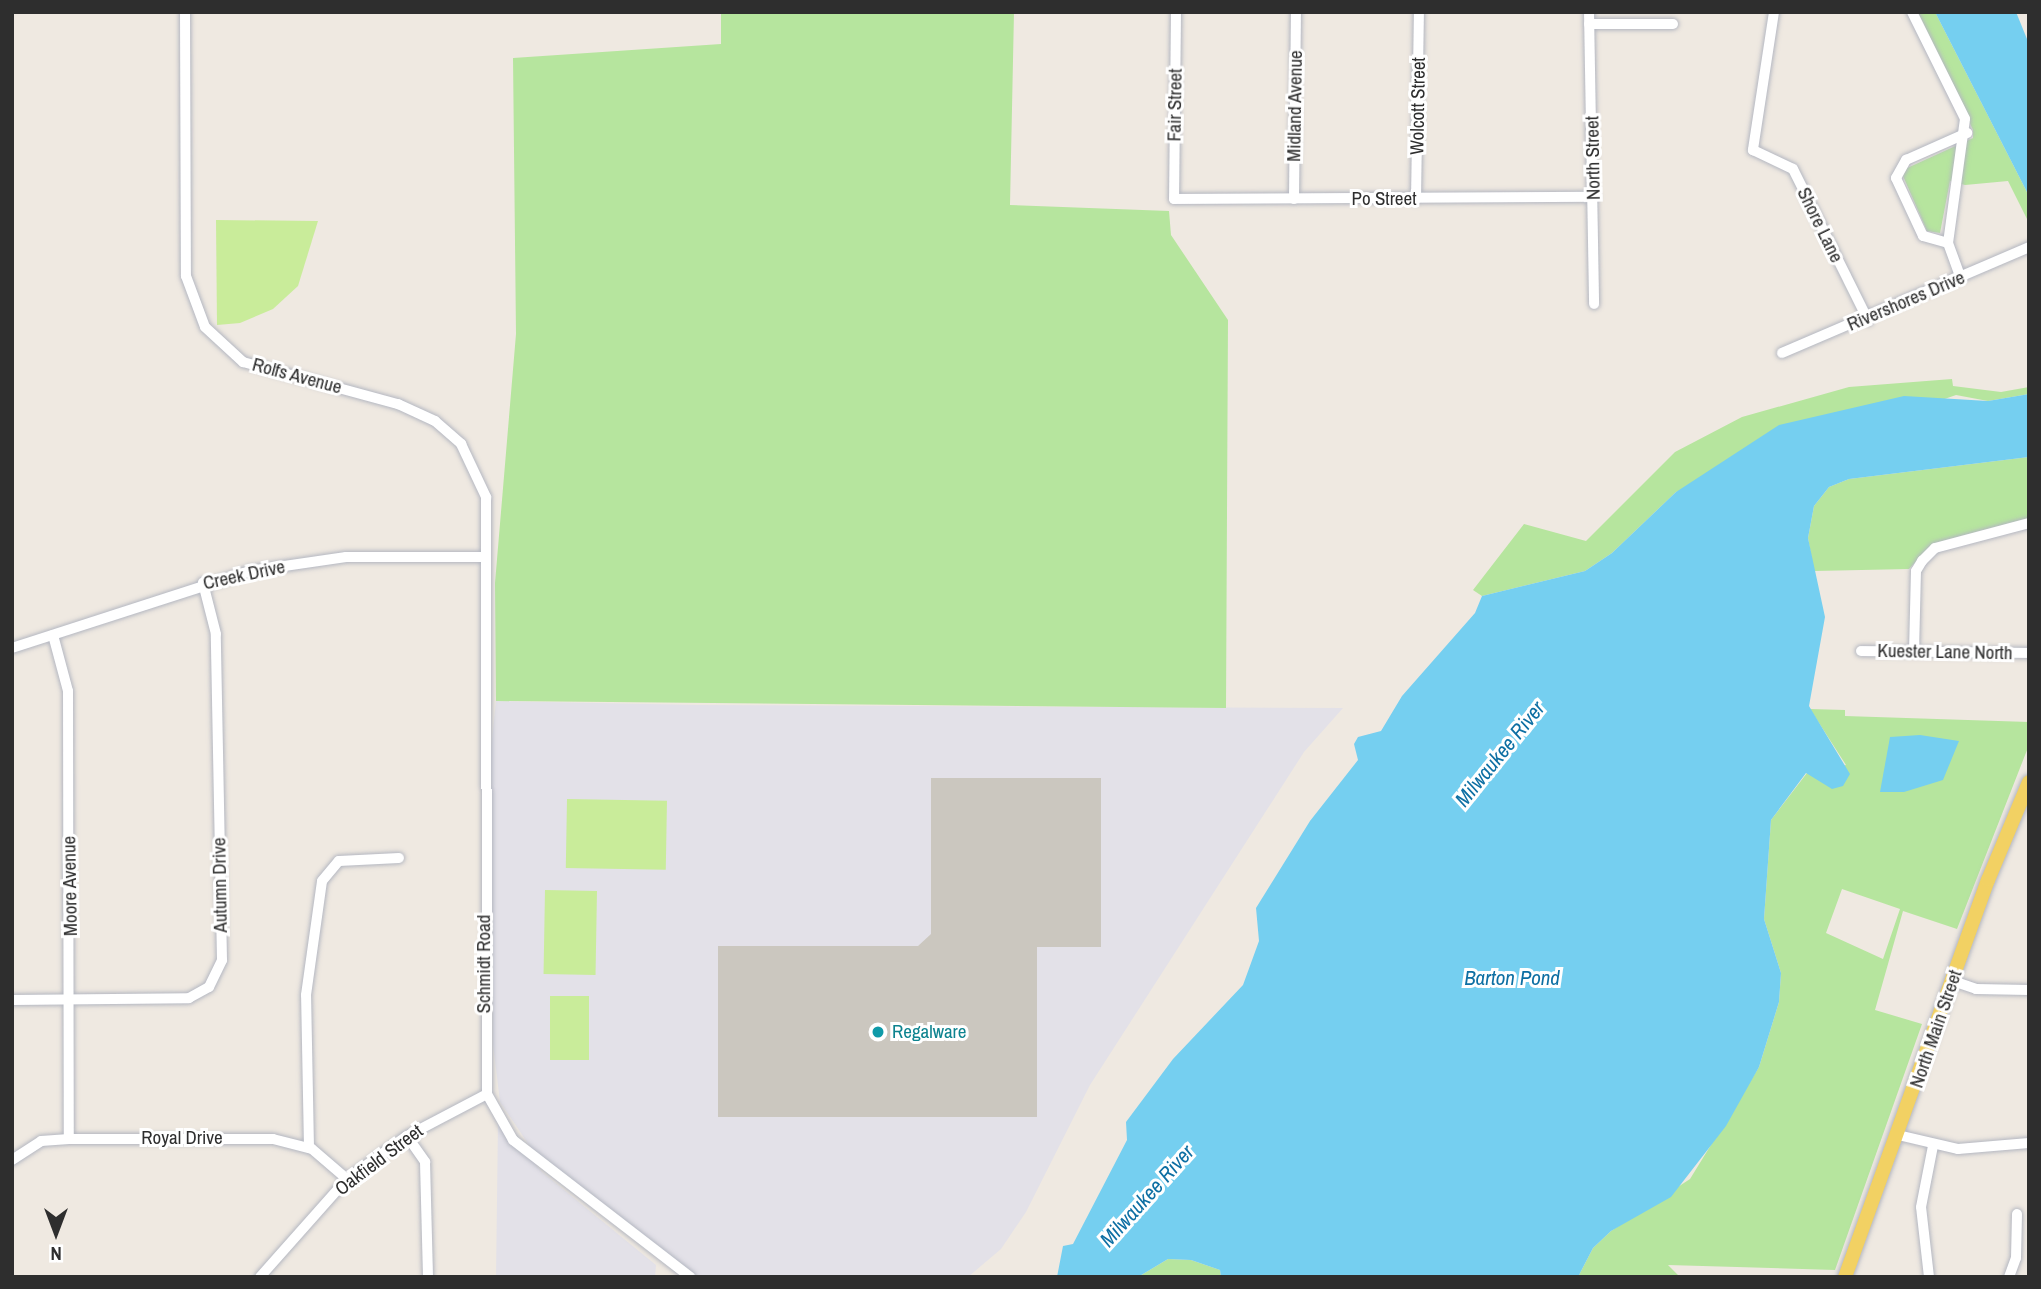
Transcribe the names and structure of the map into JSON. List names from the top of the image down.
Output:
{
  "streets": {
    "main road": ["North Main Street"],
    "street": [
      "Fair Street",
      "Midland Avenue",
      "Wolcott Street",
      "North Street",
      "Po Street",
      "Shore Lane",
      "Rivershores Drive",
      "Rolfs Avenue",
      "Creek Drive",
      "Kuester Lane North",
      "Autumn Drive",
      "Moore Avenue",
      "Schmidt Road",
      "Royal Drive",
      "Oakfield Street"
    ]
  },
  "crossings": [
    ["Fair Street", "Po Street"],
    ["Midland Avenue", "Po Street"],
    ["Wolcott Street", "Po Street"],
    ["North Street", "Po Street"],
    ["Shore Lane", "Rivershores Drive"],
    ["Rolfs Avenue", "Creek Drive"],
    ["Rolfs Avenue", "Schmidt Road"],
    ["Creek Drive", "Autumn Drive"],
    ["Creek Drive", "Moore Avenue"],
    ["Creek Drive", "Schmidt Road"],
    ["Autumn Drive", "Moore Avenue"],
    ["Moore Avenue", "Royal Drive"],
    ["Schmidt Road", "Oakfield Street"],
    ["Royal Drive", "Oakfield Street"]
  ],
  "water": ["Milwaukee River", "Barton Pond"],
  "places": ["Regalware"],
  "north": "bottom"
}
